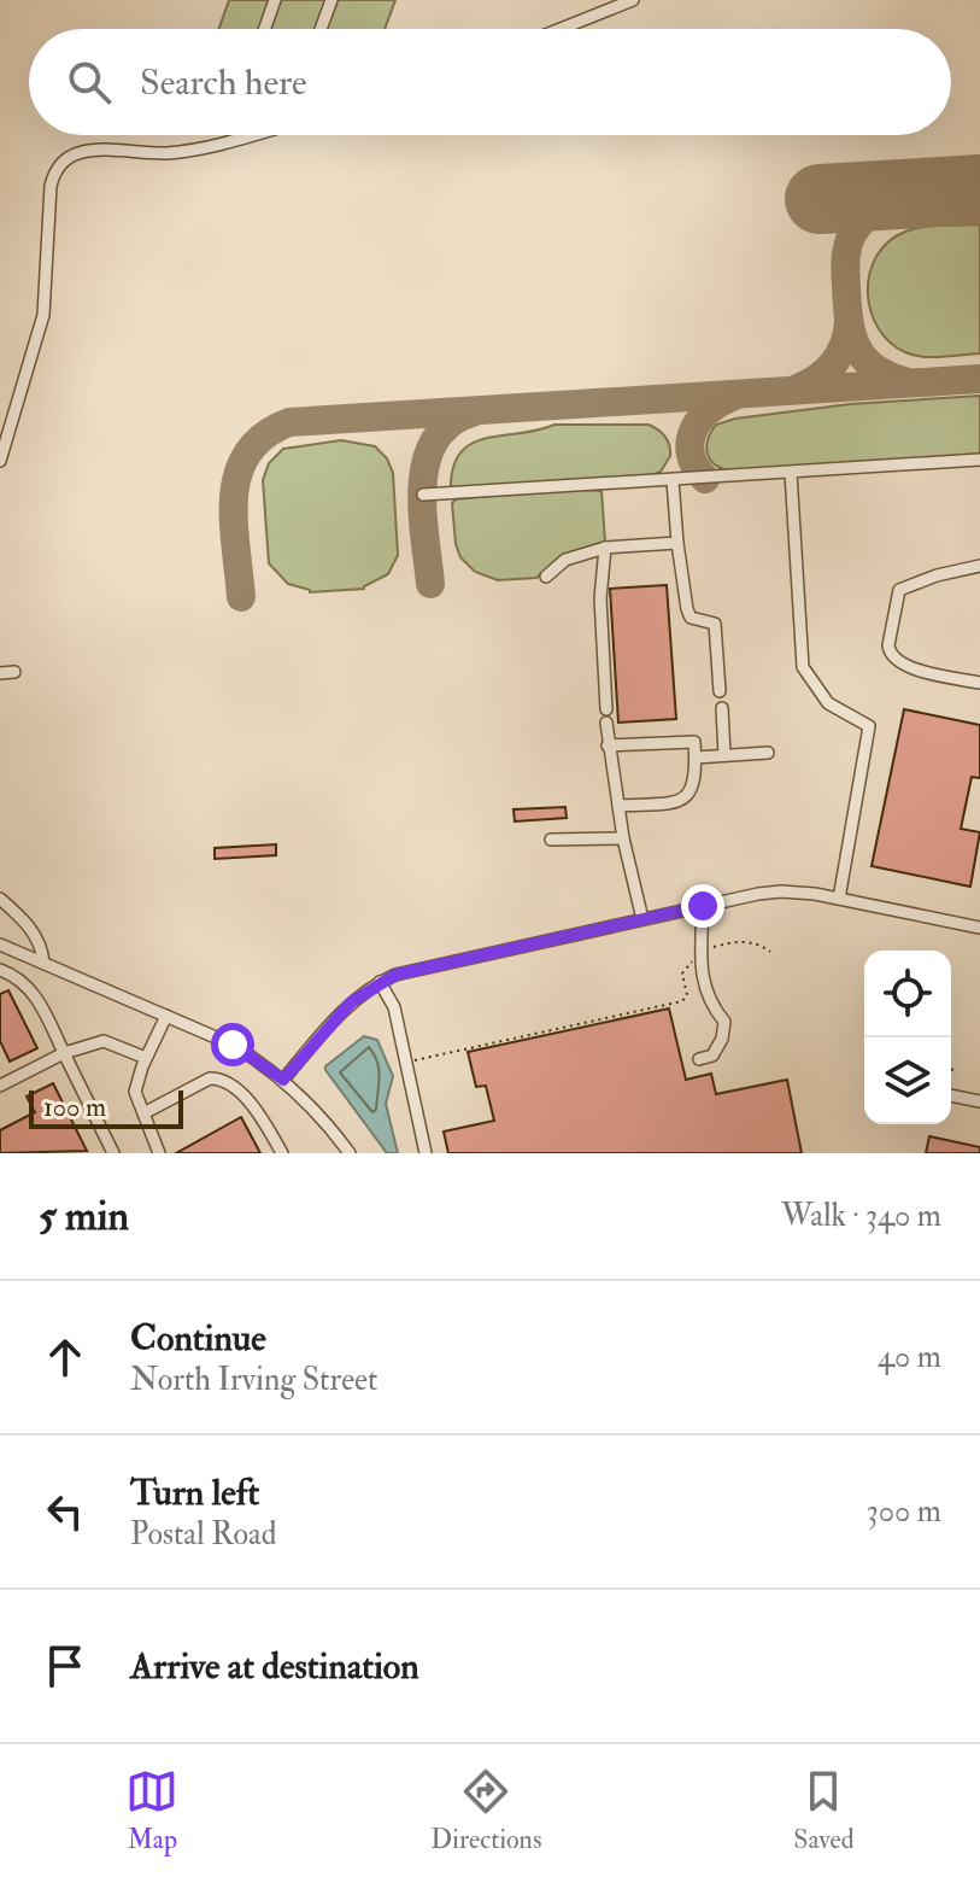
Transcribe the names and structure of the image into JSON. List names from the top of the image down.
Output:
{
  "scale_bar": "100 m",
  "page": {
    "search": "Search here",
    "scale": "100 m",
    "heading": ["5 min", "Walk · 340 m"],
    "list": [
      ["Continue", "North Irving Street", "40 m"],
      ["Turn left", "Postal Road", "300 m"],
      "Arrive at destination"
    ],
    "nav": ["Map", "Directions", "Saved"]
  }
}
